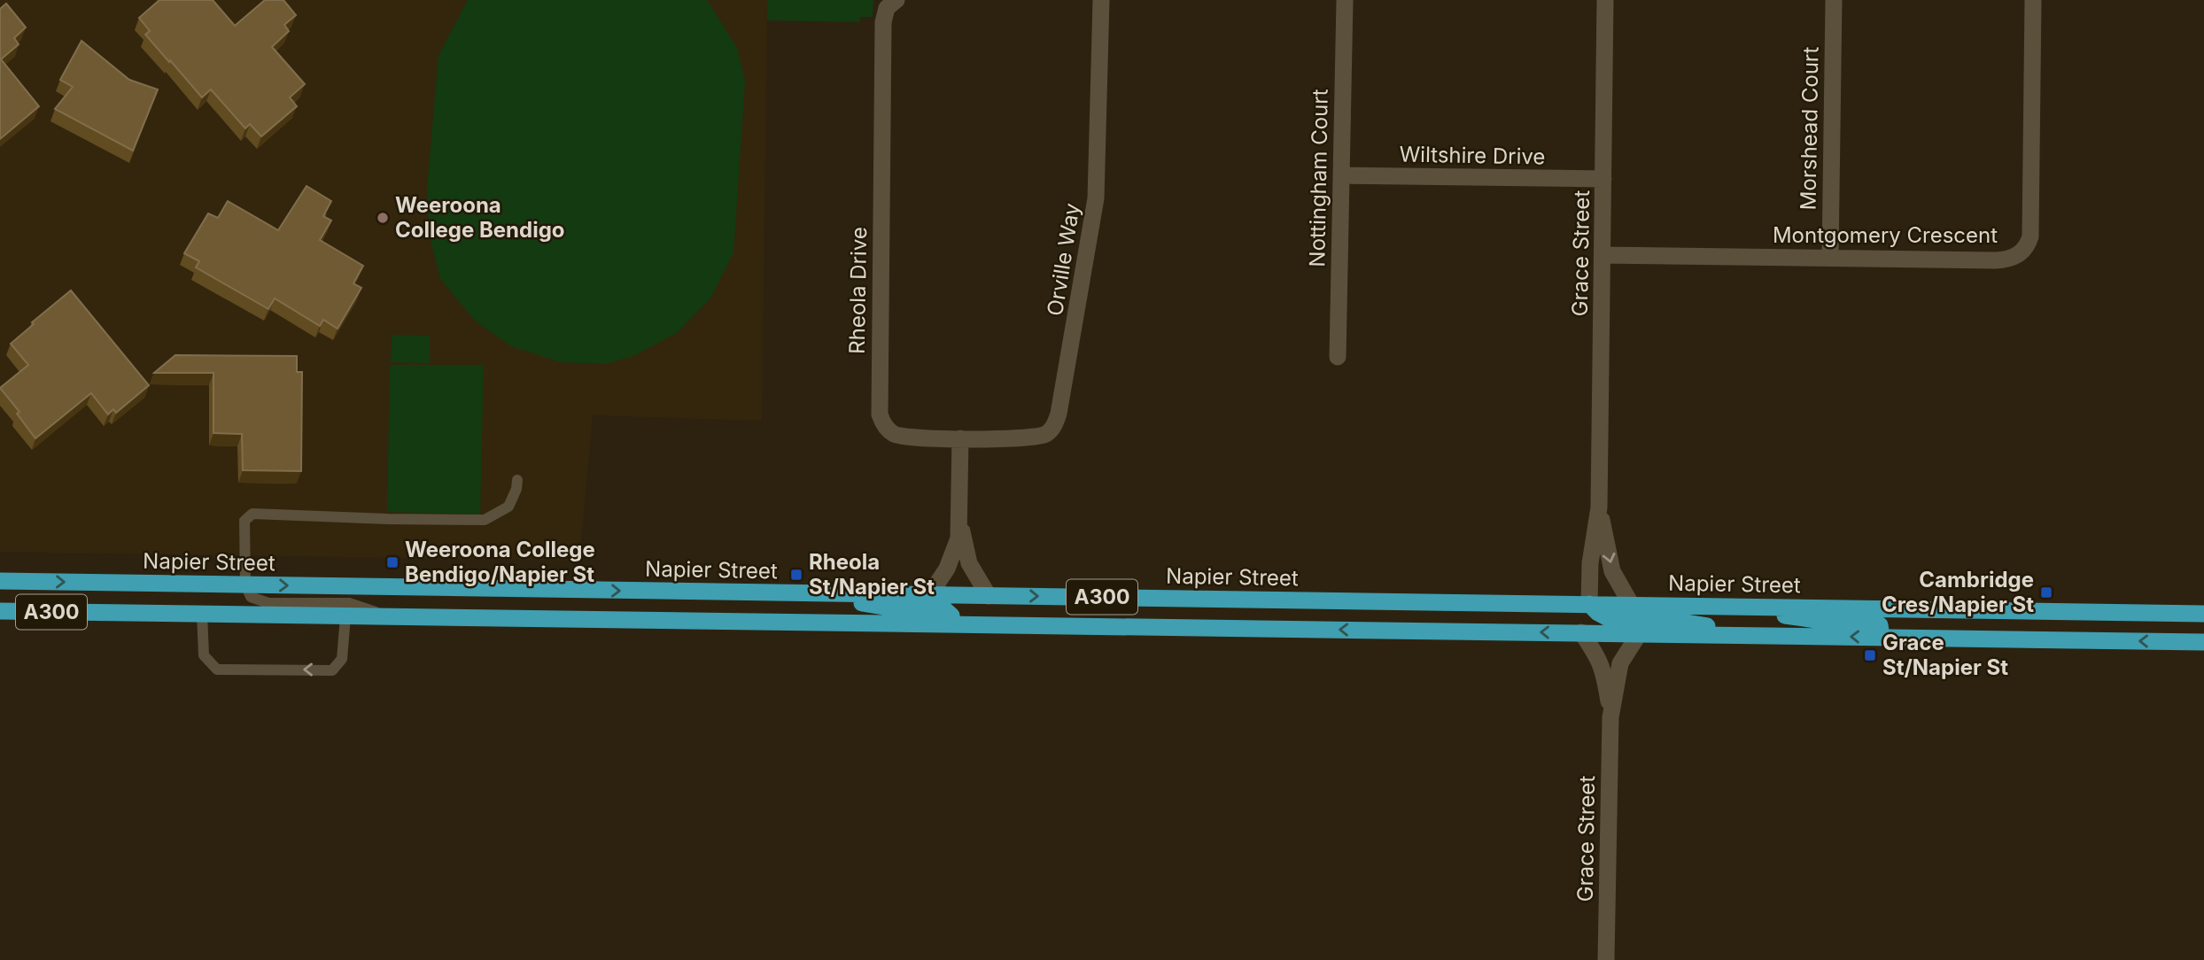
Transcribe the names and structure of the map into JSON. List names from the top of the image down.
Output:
{
  "streets": {
    "highway": ["Napier Street", "A300"],
    "street": [
      "Morshead Court",
      "Wiltshire Drive",
      "Nottingham Court",
      "Montgomery Crescent",
      "Grace Street",
      "Orville Way",
      "Rheola Drive"
    ]
  },
  "crossings": [
    ["Morshead Court", "Montgomery Crescent"],
    ["Wiltshire Drive", "Nottingham Court"],
    ["Wiltshire Drive", "Grace Street"],
    ["Montgomery Crescent", "Grace Street"],
    ["Grace Street", "Napier Street"],
    ["Grace Street", "A300"],
    ["Orville Way", "Rheola Drive"]
  ],
  "places": {
    "other": ["Weeroona College Bendigo"],
    "transit": [
      "Weeroona College Bendigo/Napier St",
      "Rheola St/Napier St",
      "Cambridge Cres/Napier St",
      "Grace St/Napier St"
    ]
  }
}
